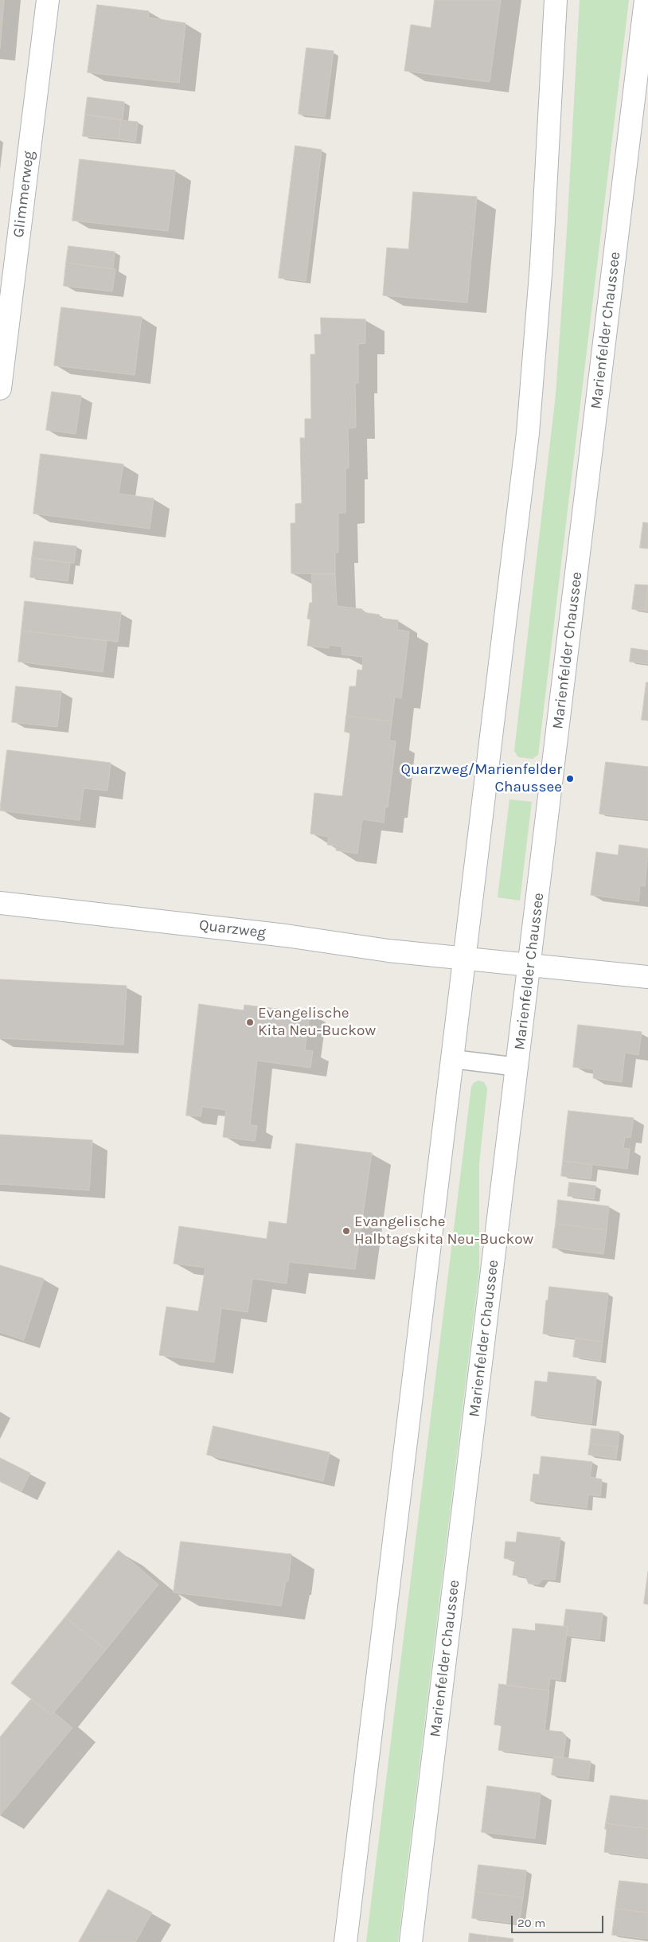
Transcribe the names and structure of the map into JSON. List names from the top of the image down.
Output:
{
  "streets": {
    "main road": ["Glimmerweg", "Marienfelder Chaussee", "Quarzweg"]
  },
  "crossings": [
    ["Marienfelder Chaussee", "Quarzweg"]
  ],
  "places": ["Quarzweg/Marienfelder Chaussee", "Evangelische Kita Neu-Buckow", "Evangelische Halbtagskita Neu-Buckow"],
  "scale_bar": "20 m"
}
